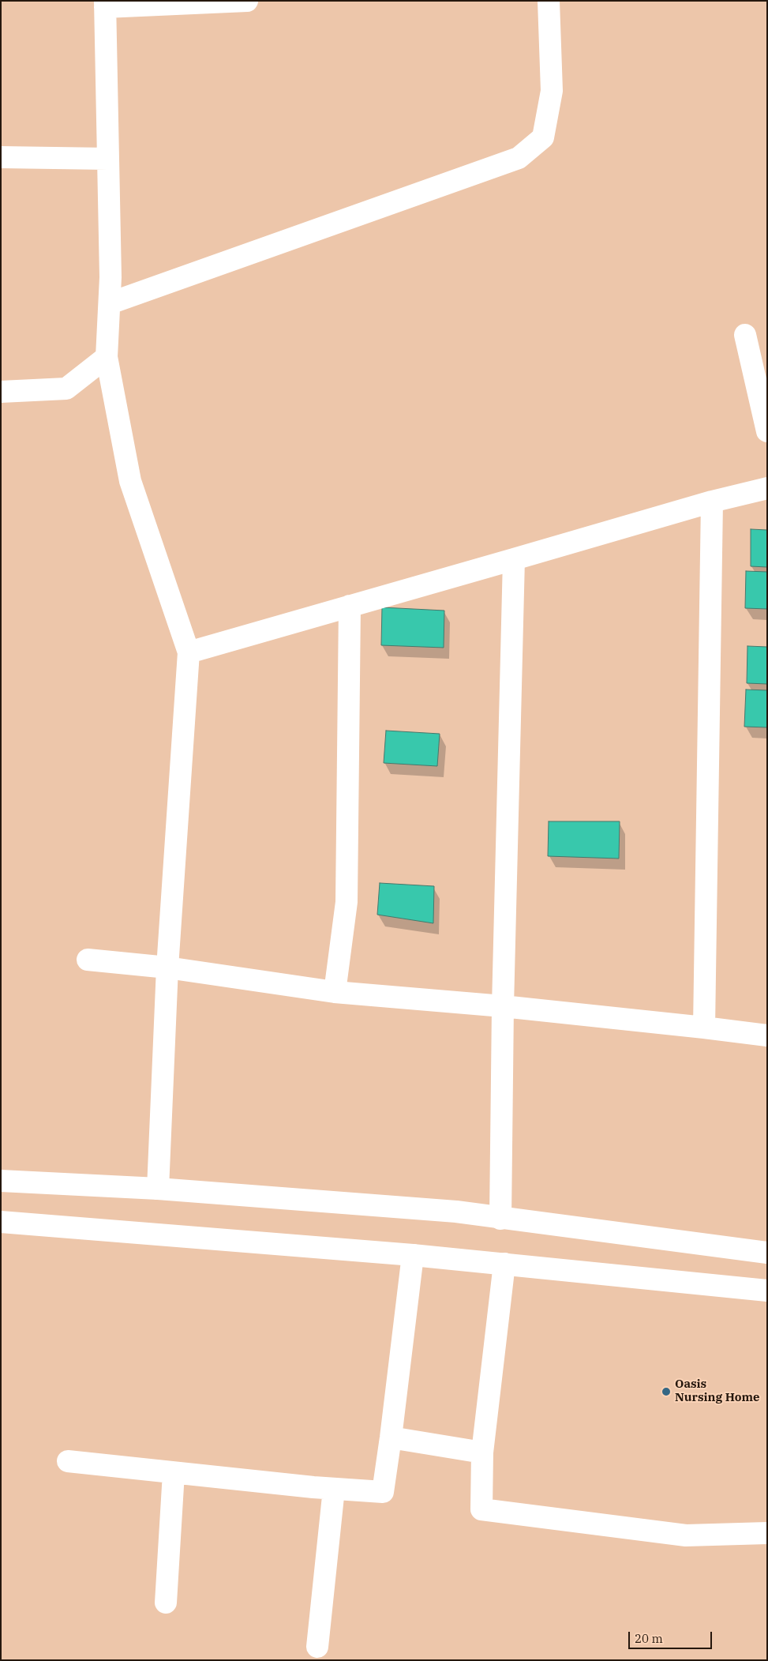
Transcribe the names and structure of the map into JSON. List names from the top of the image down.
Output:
{
  "places": ["Oasis Nursing Home"],
  "scale_bar": "20 m"
}
